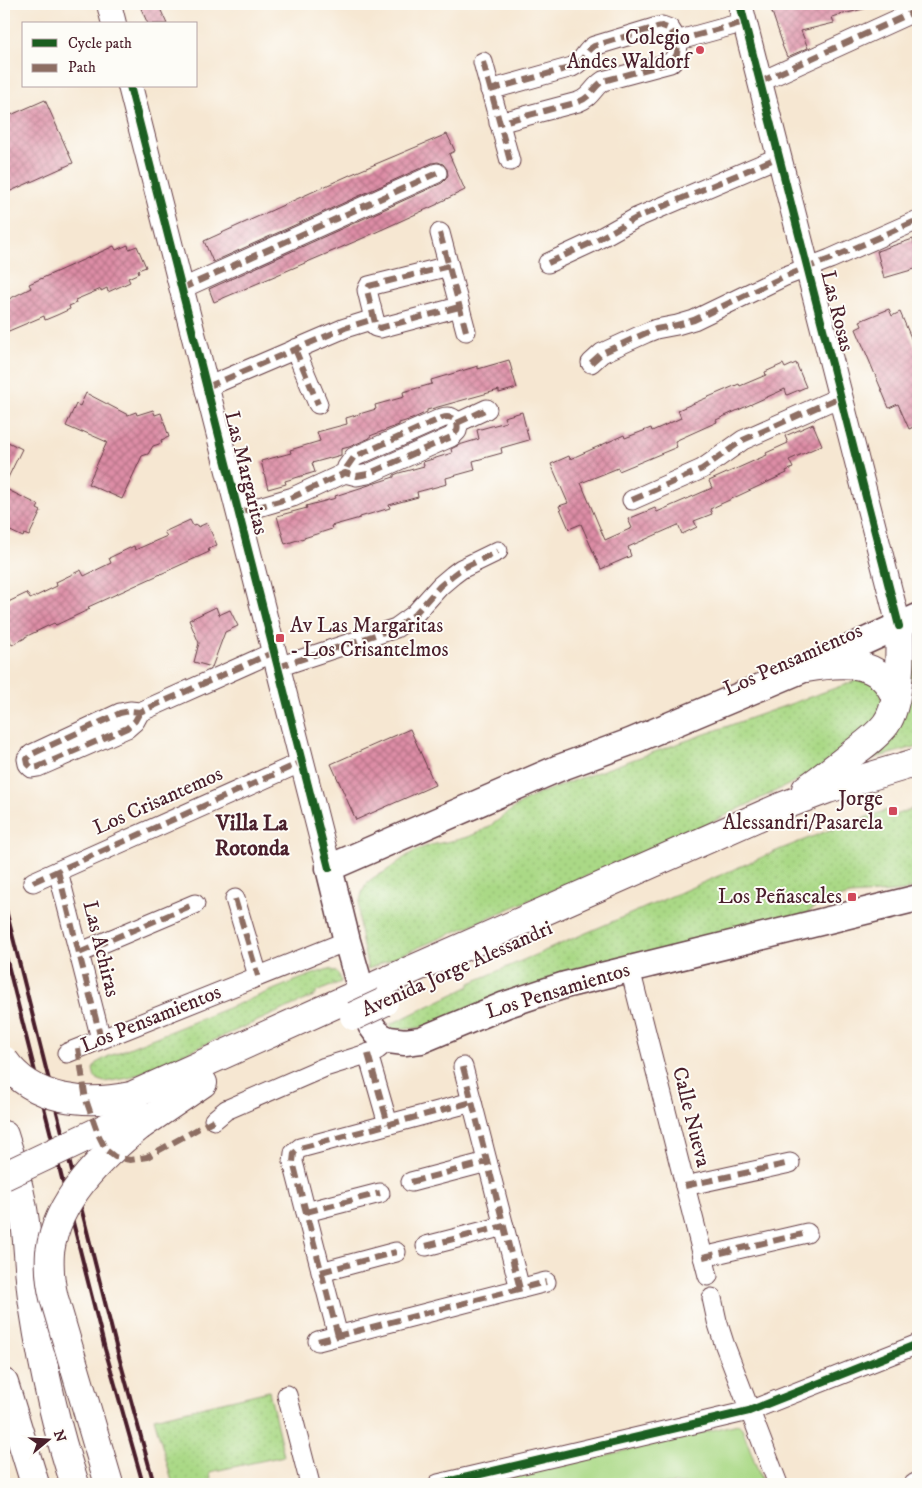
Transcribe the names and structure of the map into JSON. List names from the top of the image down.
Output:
{
  "streets": {
    "highway": ["Avenida Jorge Alessandri"],
    "main road": ["Las Margaritas", "Los Pensamientos"],
    "street": [
      "Las Rosas",
      "Los Crisantemos",
      "Las Achiras",
      "Calle Nueva"
    ]
  },
  "crossings": [
    ["Las Rosas", "Los Pensamientos"],
    ["Las Margaritas", "Los Pensamientos"],
    ["Las Margaritas", "Los Crisantemos"],
    ["Los Pensamientos", "Las Achiras"],
    ["Los Pensamientos", "Calle Nueva"],
    ["Los Crisantemos", "Las Achiras"]
  ],
  "districts": ["Villa La Rotonda"],
  "places": {
    "other": ["Colegio Andes Waldorf"],
    "transit": ["Av Las Margaritas - Los Crisantelmos", "Jorge Alessandri/Pasarela", "Los Peñascales"]
  },
  "legend": ["Cycle path", "Path"],
  "north": "right"
}
